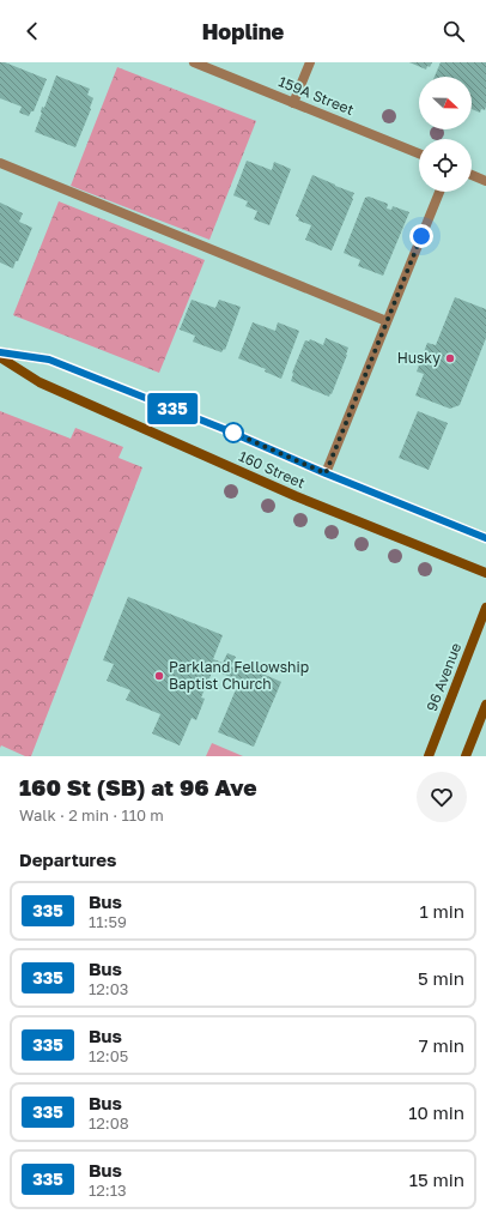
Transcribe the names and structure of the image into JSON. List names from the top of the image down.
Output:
{
  "streets": {
    "main road": ["160 Street", "96 Avenue"],
    "street": ["159A Street"]
  },
  "places": ["Husky", "Parkland Fellowship Baptist Church"],
  "lines": ["bus line 335"],
  "north": "right",
  "page": {
    "header": "Hopline",
    "on_map": "335",
    "heading": [
      ["160 St (SB) at 96 Ave", "Walk · 2 min · 110 m"],
      "Departures"
    ],
    "list": [
      {
        "mark": "335",
        "name": "Bus",
        "note": "11:59",
        "value": "1 min"
      },
      {
        "mark": "335",
        "name": "Bus",
        "note": "12:03",
        "value": "5 min"
      },
      {
        "mark": "335",
        "name": "Bus",
        "note": "12:05",
        "value": "7 min"
      },
      {
        "mark": "335",
        "name": "Bus",
        "note": "12:08",
        "value": "10 min"
      },
      {
        "mark": "335",
        "name": "Bus",
        "note": "12:13",
        "value": "15 min"
      }
    ]
  }
}
